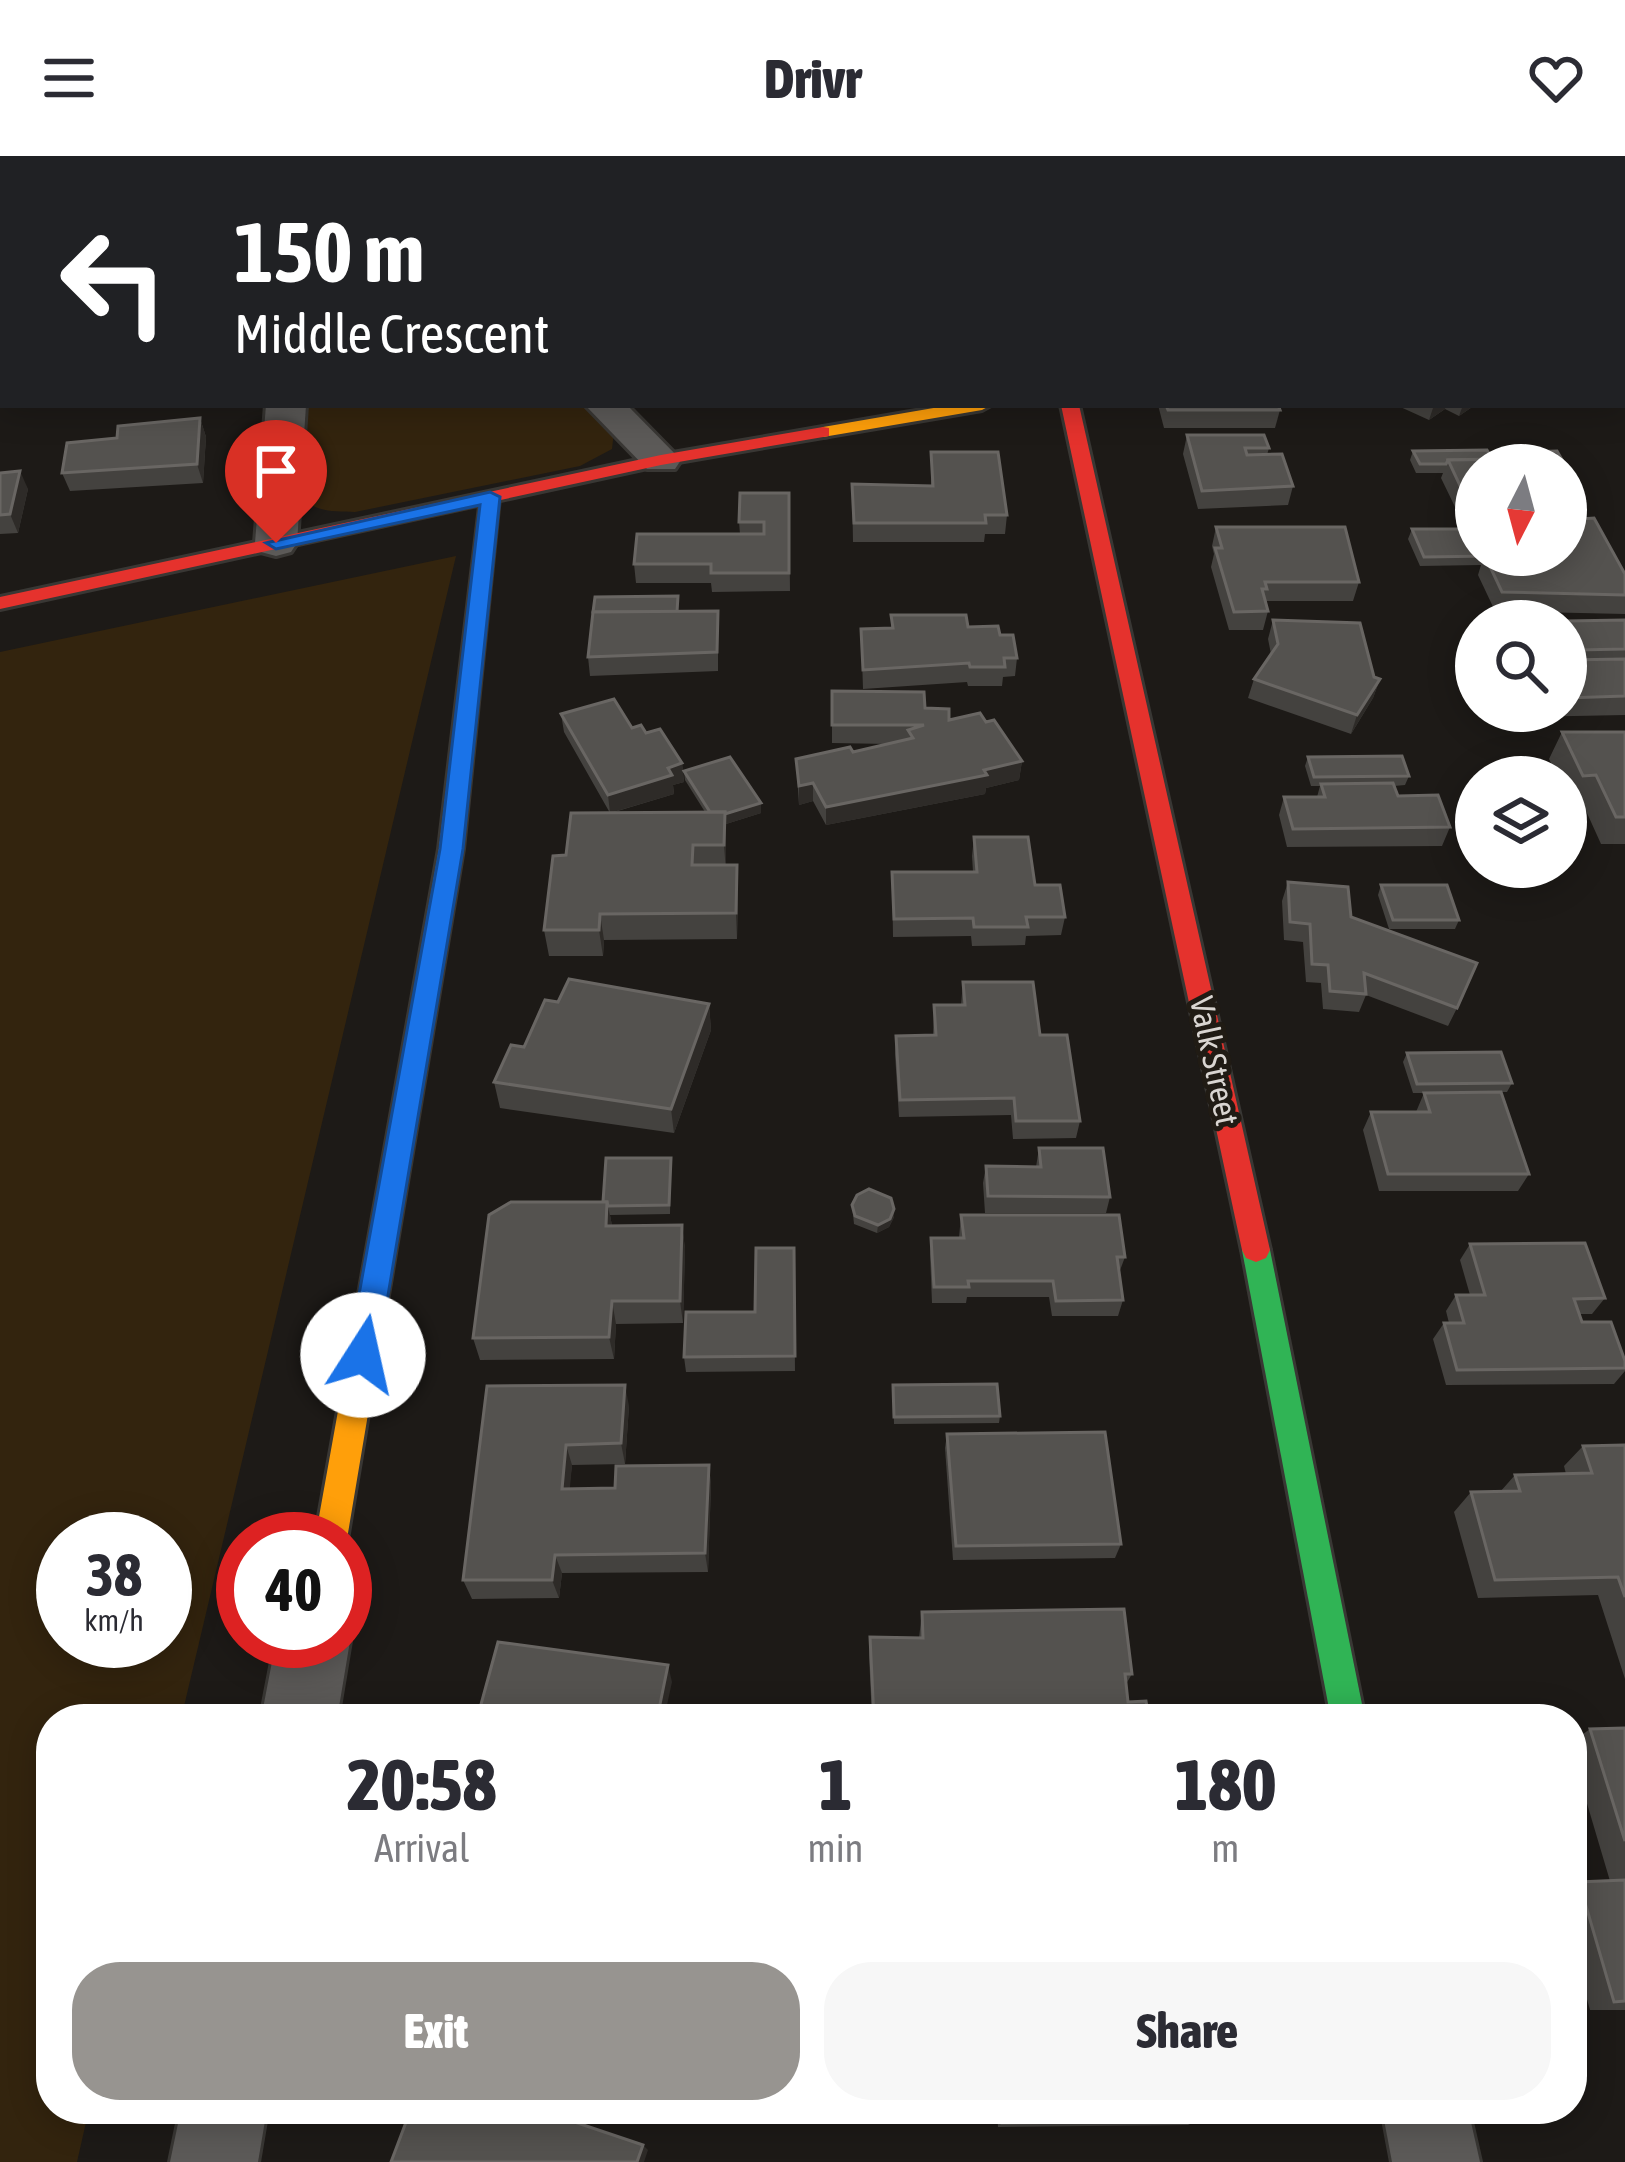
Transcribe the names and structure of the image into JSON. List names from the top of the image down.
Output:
{
  "streets": {
    "street": ["Valk Street"]
  },
  "north": "bottom",
  "page": {
    "header": "Drivr",
    "turn": ["150 m", "Middle Crescent"],
    "speed": "38 km/h",
    "limit": "40",
    "eta": [
      "20:58",
      "Arrival",
      "1",
      "min",
      "180",
      "m"
    ],
    "buttons": ["Exit", "Share"]
  }
}
